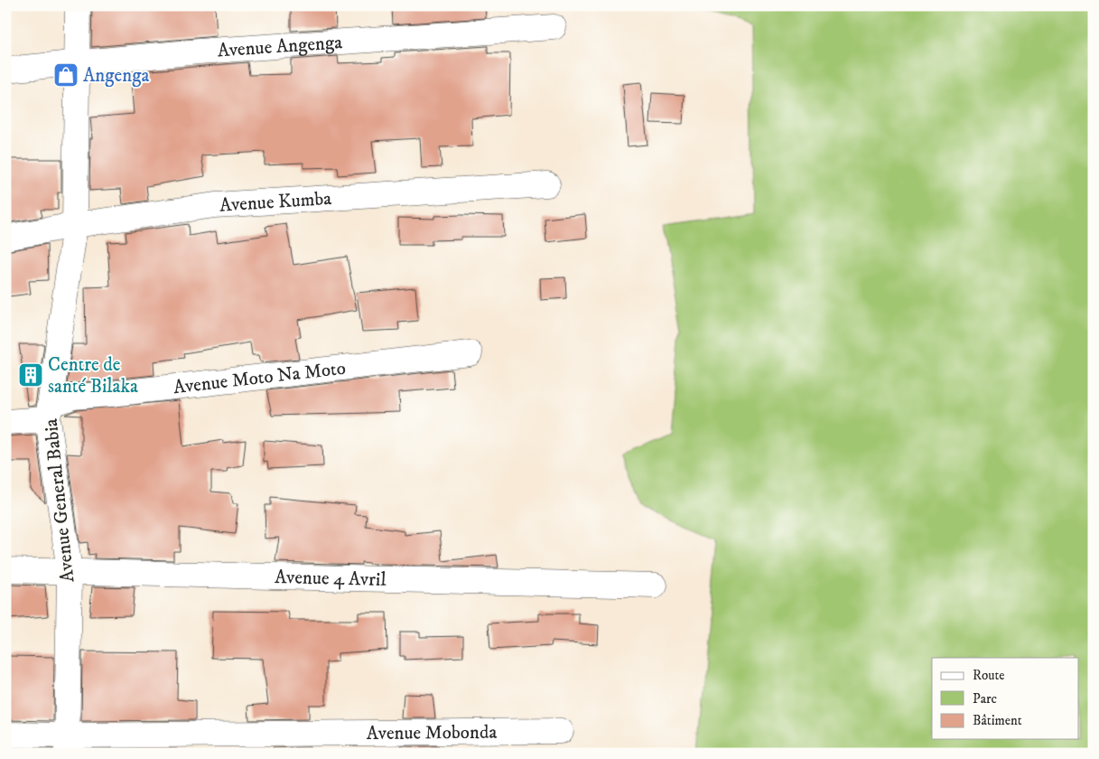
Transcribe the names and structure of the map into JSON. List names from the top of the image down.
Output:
{
  "streets": {
    "street": [
      "Avenue Angenga",
      "Avenue Kumba",
      "Avenue Moto Na Moto",
      "Avenue General Babia",
      "Avenue 4 Avril",
      "Avenue Mobonda"
    ]
  },
  "crossings": [
    ["Avenue Angenga", "Avenue General Babia"],
    ["Avenue Kumba", "Avenue General Babia"],
    ["Avenue Moto Na Moto", "Avenue General Babia"],
    ["Avenue General Babia", "Avenue 4 Avril"],
    ["Avenue General Babia", "Avenue Mobonda"]
  ],
  "places": {
    "shop": ["Angenga"],
    "building": ["Centre de santé Bilaka"]
  },
  "legend": ["Route", "Parc", "Bâtiment"]
}
